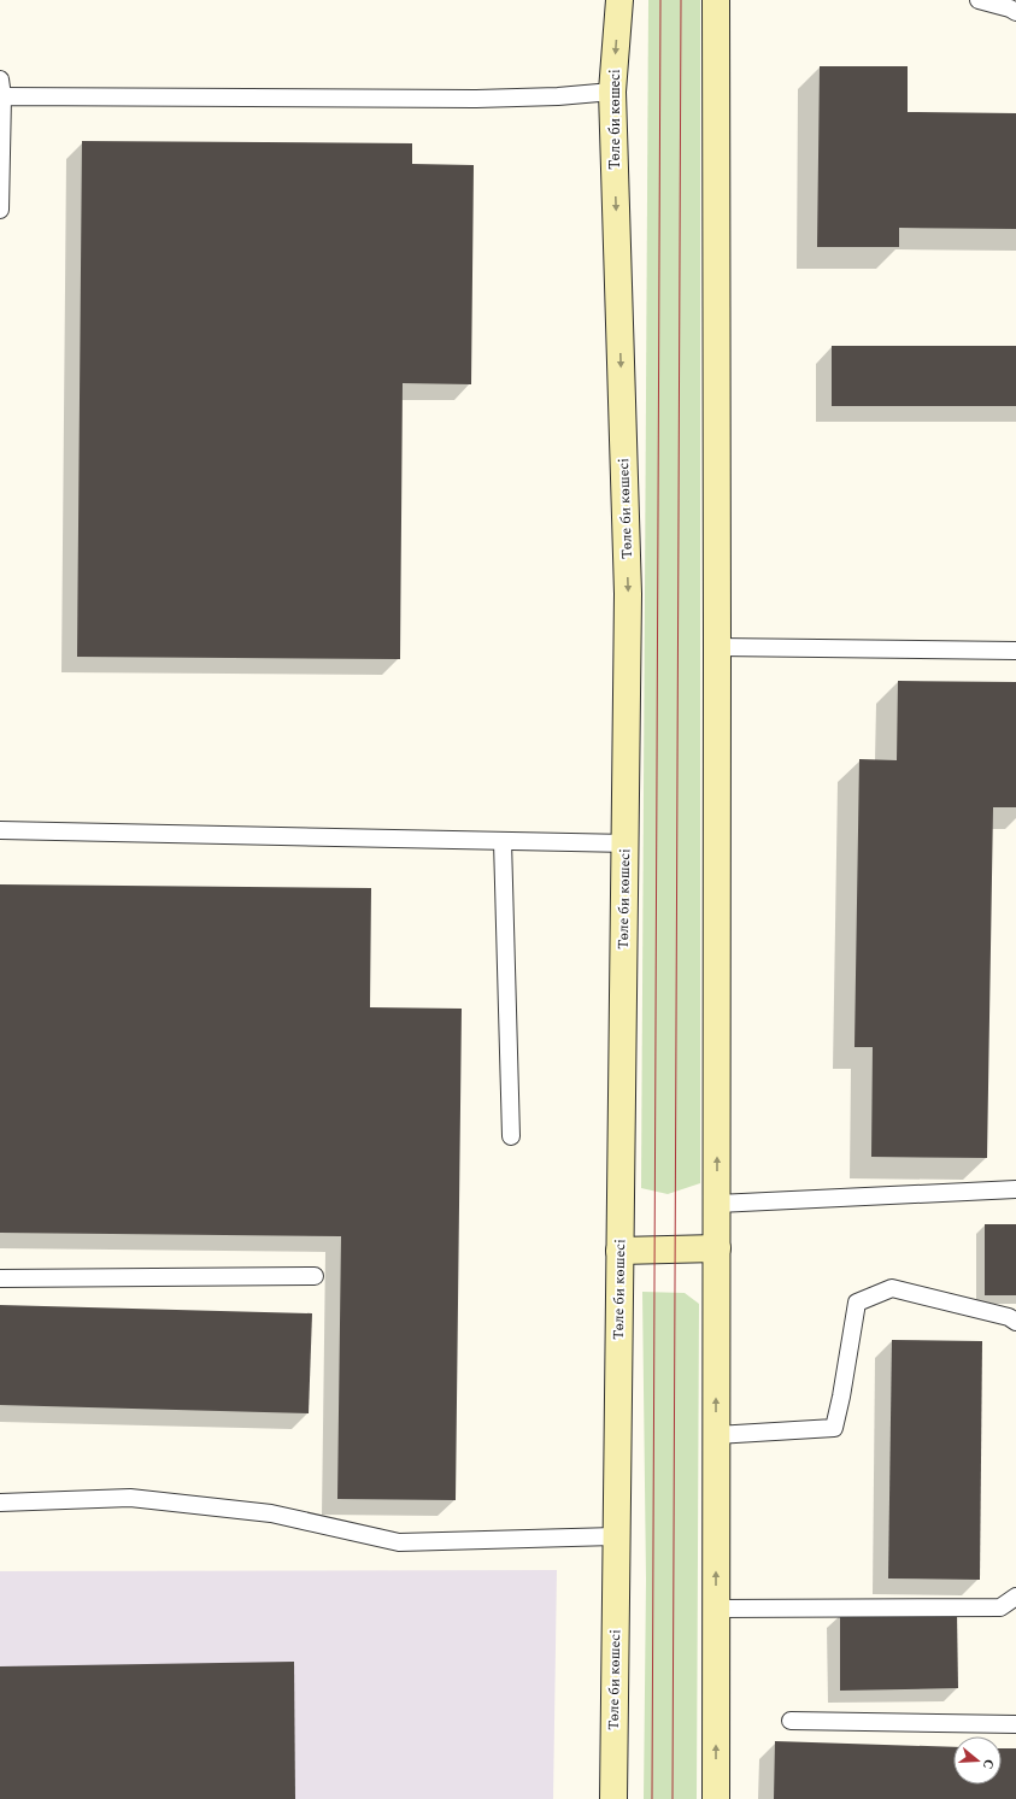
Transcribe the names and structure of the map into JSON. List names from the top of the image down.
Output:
{
  "streets": {
    "main road": ["Төле би көшесі"]
  },
  "north": "right"
}
